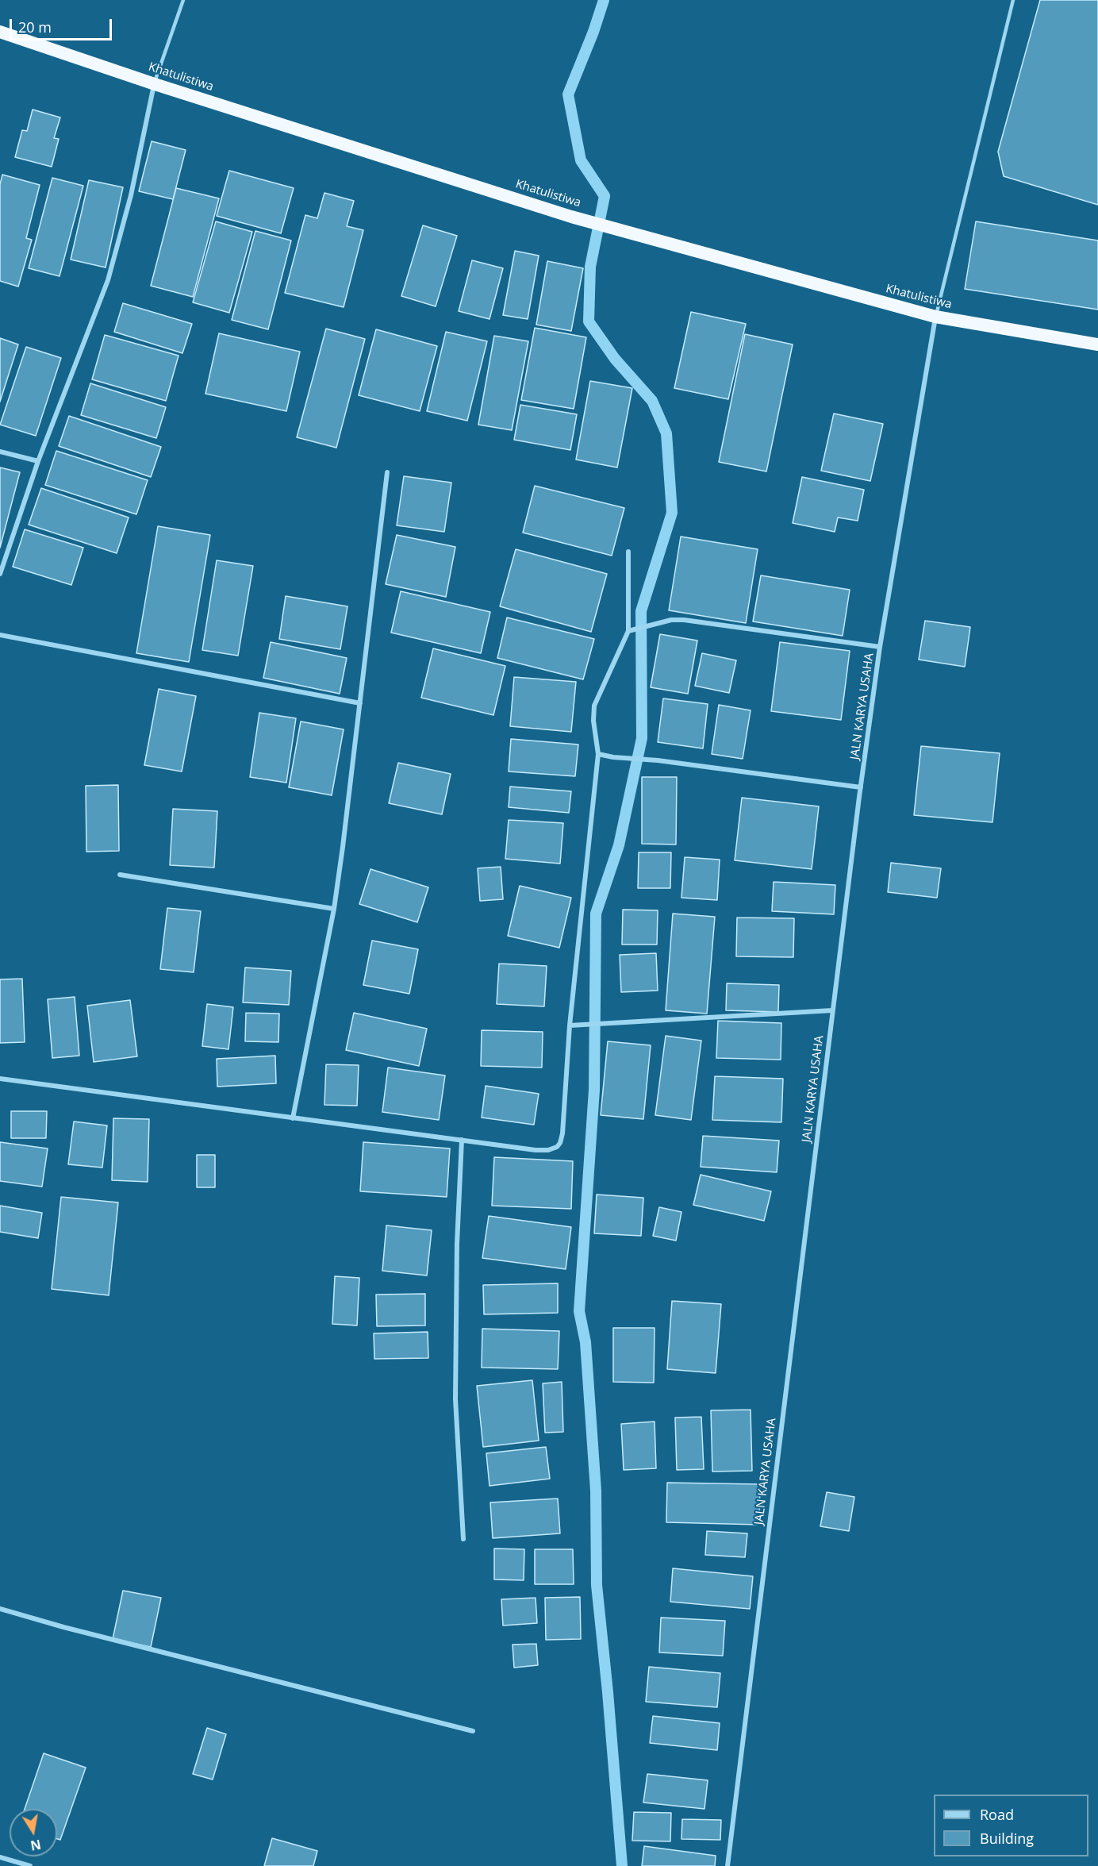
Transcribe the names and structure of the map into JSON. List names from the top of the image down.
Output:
{
  "streets": {
    "highway": ["Khatulistiwa"],
    "street": ["JALN KARYA USAHA"]
  },
  "crossings": [
    ["Khatulistiwa", "JALN KARYA USAHA"]
  ],
  "legend": ["Road", "Building"],
  "scale_bar": "20 m",
  "north": "bottom"
}
